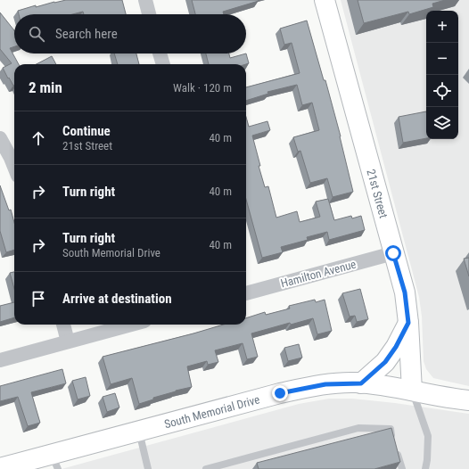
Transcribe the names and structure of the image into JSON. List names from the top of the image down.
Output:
{
  "streets": {
    "main road": ["21st Street", "South Memorial Drive"],
    "street": ["Hamilton Avenue"]
  },
  "crossings": [
    ["21st Street", "Hamilton Avenue"],
    ["21st Street", "South Memorial Drive"]
  ],
  "page": {
    "map_buttons": ["+", "−"],
    "search": "Search here",
    "heading": ["2 min", "Walk · 120 m"],
    "list": [
      ["Continue", "21st Street", "40 m"],
      ["Turn right", "40 m"],
      ["Turn right", "South Memorial Drive", "40 m"],
      "Arrive at destination"
    ]
  }
}
